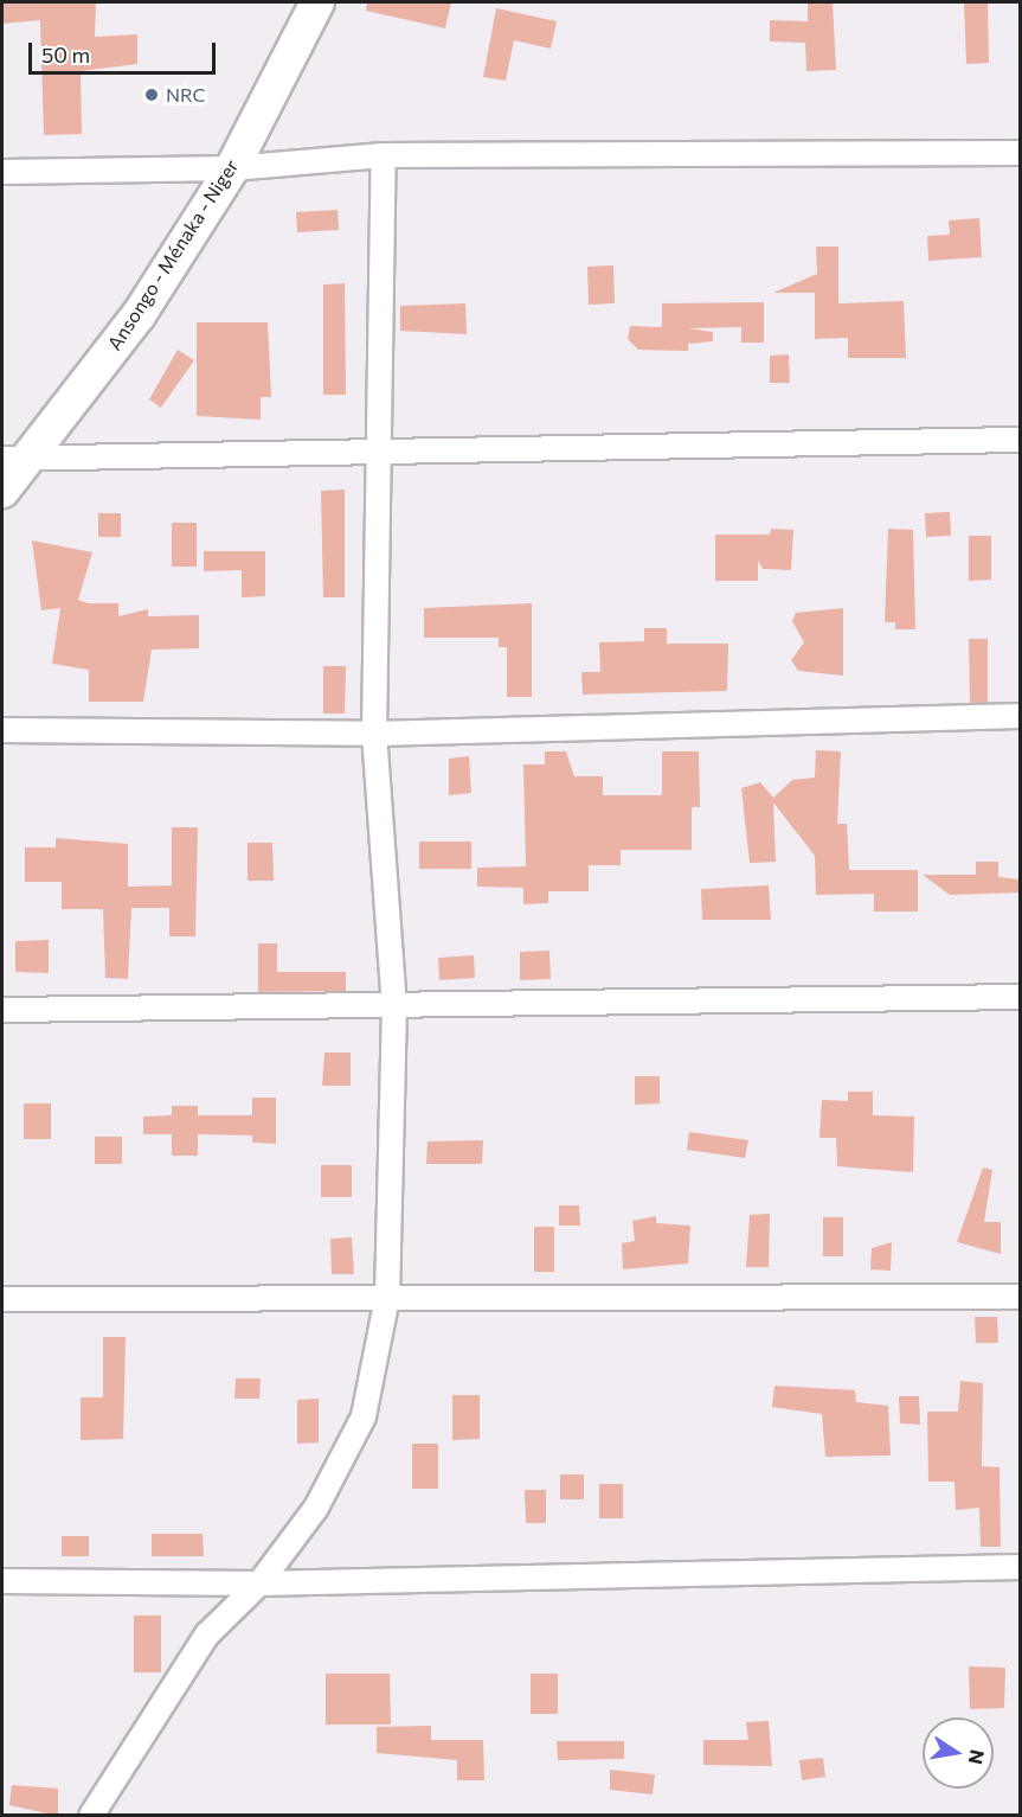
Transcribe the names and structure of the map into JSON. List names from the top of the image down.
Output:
{
  "streets": {
    "main road": ["Ansongo - Ménaka - Niger"]
  },
  "places": ["NRC"],
  "scale_bar": "50 m",
  "north": "right"
}
